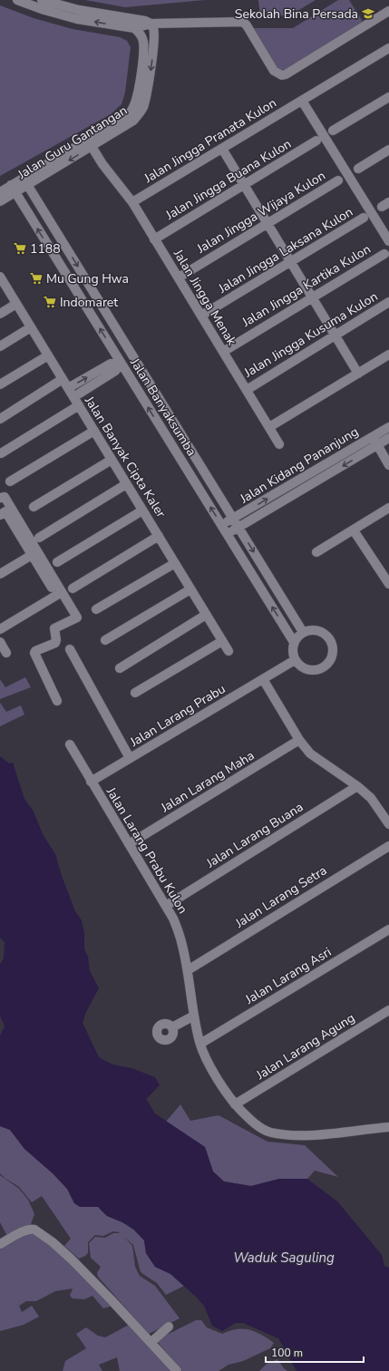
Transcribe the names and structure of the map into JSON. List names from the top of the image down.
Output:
{
  "streets": {
    "street": [
      "Jalan Jingga Pranata Kulon",
      "Jalan Guru Gantangan",
      "Jalan Jingga Buana Kulon",
      "Jalan Jingga Wijaya Kulon",
      "Jalan Jingga Laksana Kulon",
      "Jalan Jingga Kartika Kulon",
      "Jalan Jingga Menak",
      "Jalan Jingga Kusuma Kulon",
      "Jalan Banyaksumba",
      "Jalan Banyak Cipta Kaler",
      "Jalan Kidang Pananjung",
      "Jalan Larang Prabu",
      "Jalan Larang Maha",
      "Jalan Larang Buana",
      "Jalan Larang Prabu Kulon",
      "Jalan Larang Setra",
      "Jalan Larang Asri",
      "Jalan Larang Agung"
    ]
  },
  "crossings": [
    ["Jalan Jingga Pranata Kulon", "Jalan Jingga Menak"],
    ["Jalan Guru Gantangan", "Jalan Jingga Menak"],
    ["Jalan Guru Gantangan", "Jalan Banyaksumba"],
    ["Jalan Jingga Buana Kulon", "Jalan Jingga Menak"],
    ["Jalan Jingga Wijaya Kulon", "Jalan Jingga Menak"],
    ["Jalan Jingga Laksana Kulon", "Jalan Jingga Menak"],
    ["Jalan Jingga Kartika Kulon", "Jalan Jingga Menak"],
    ["Jalan Jingga Menak", "Jalan Jingga Kusuma Kulon"],
    ["Jalan Banyaksumba", "Jalan Kidang Pananjung"],
    ["Jalan Banyaksumba", "Jalan Larang Prabu"],
    ["Jalan Larang Prabu", "Jalan Larang Prabu Kulon"],
    ["Jalan Larang Maha", "Jalan Larang Prabu Kulon"],
    ["Jalan Larang Buana", "Jalan Larang Prabu Kulon"],
    ["Jalan Larang Prabu Kulon", "Jalan Larang Setra"],
    ["Jalan Larang Prabu Kulon", "Jalan Larang Asri"],
    ["Jalan Larang Prabu Kulon", "Jalan Larang Agung"]
  ],
  "water": ["Waduk Saguling"],
  "places": {
    "school or university": ["Sekolah Bina Persada"],
    "supermarket": ["1188", "Mu Gung Hwa", "Indomaret"]
  },
  "scale_bar": "100 m"
}
